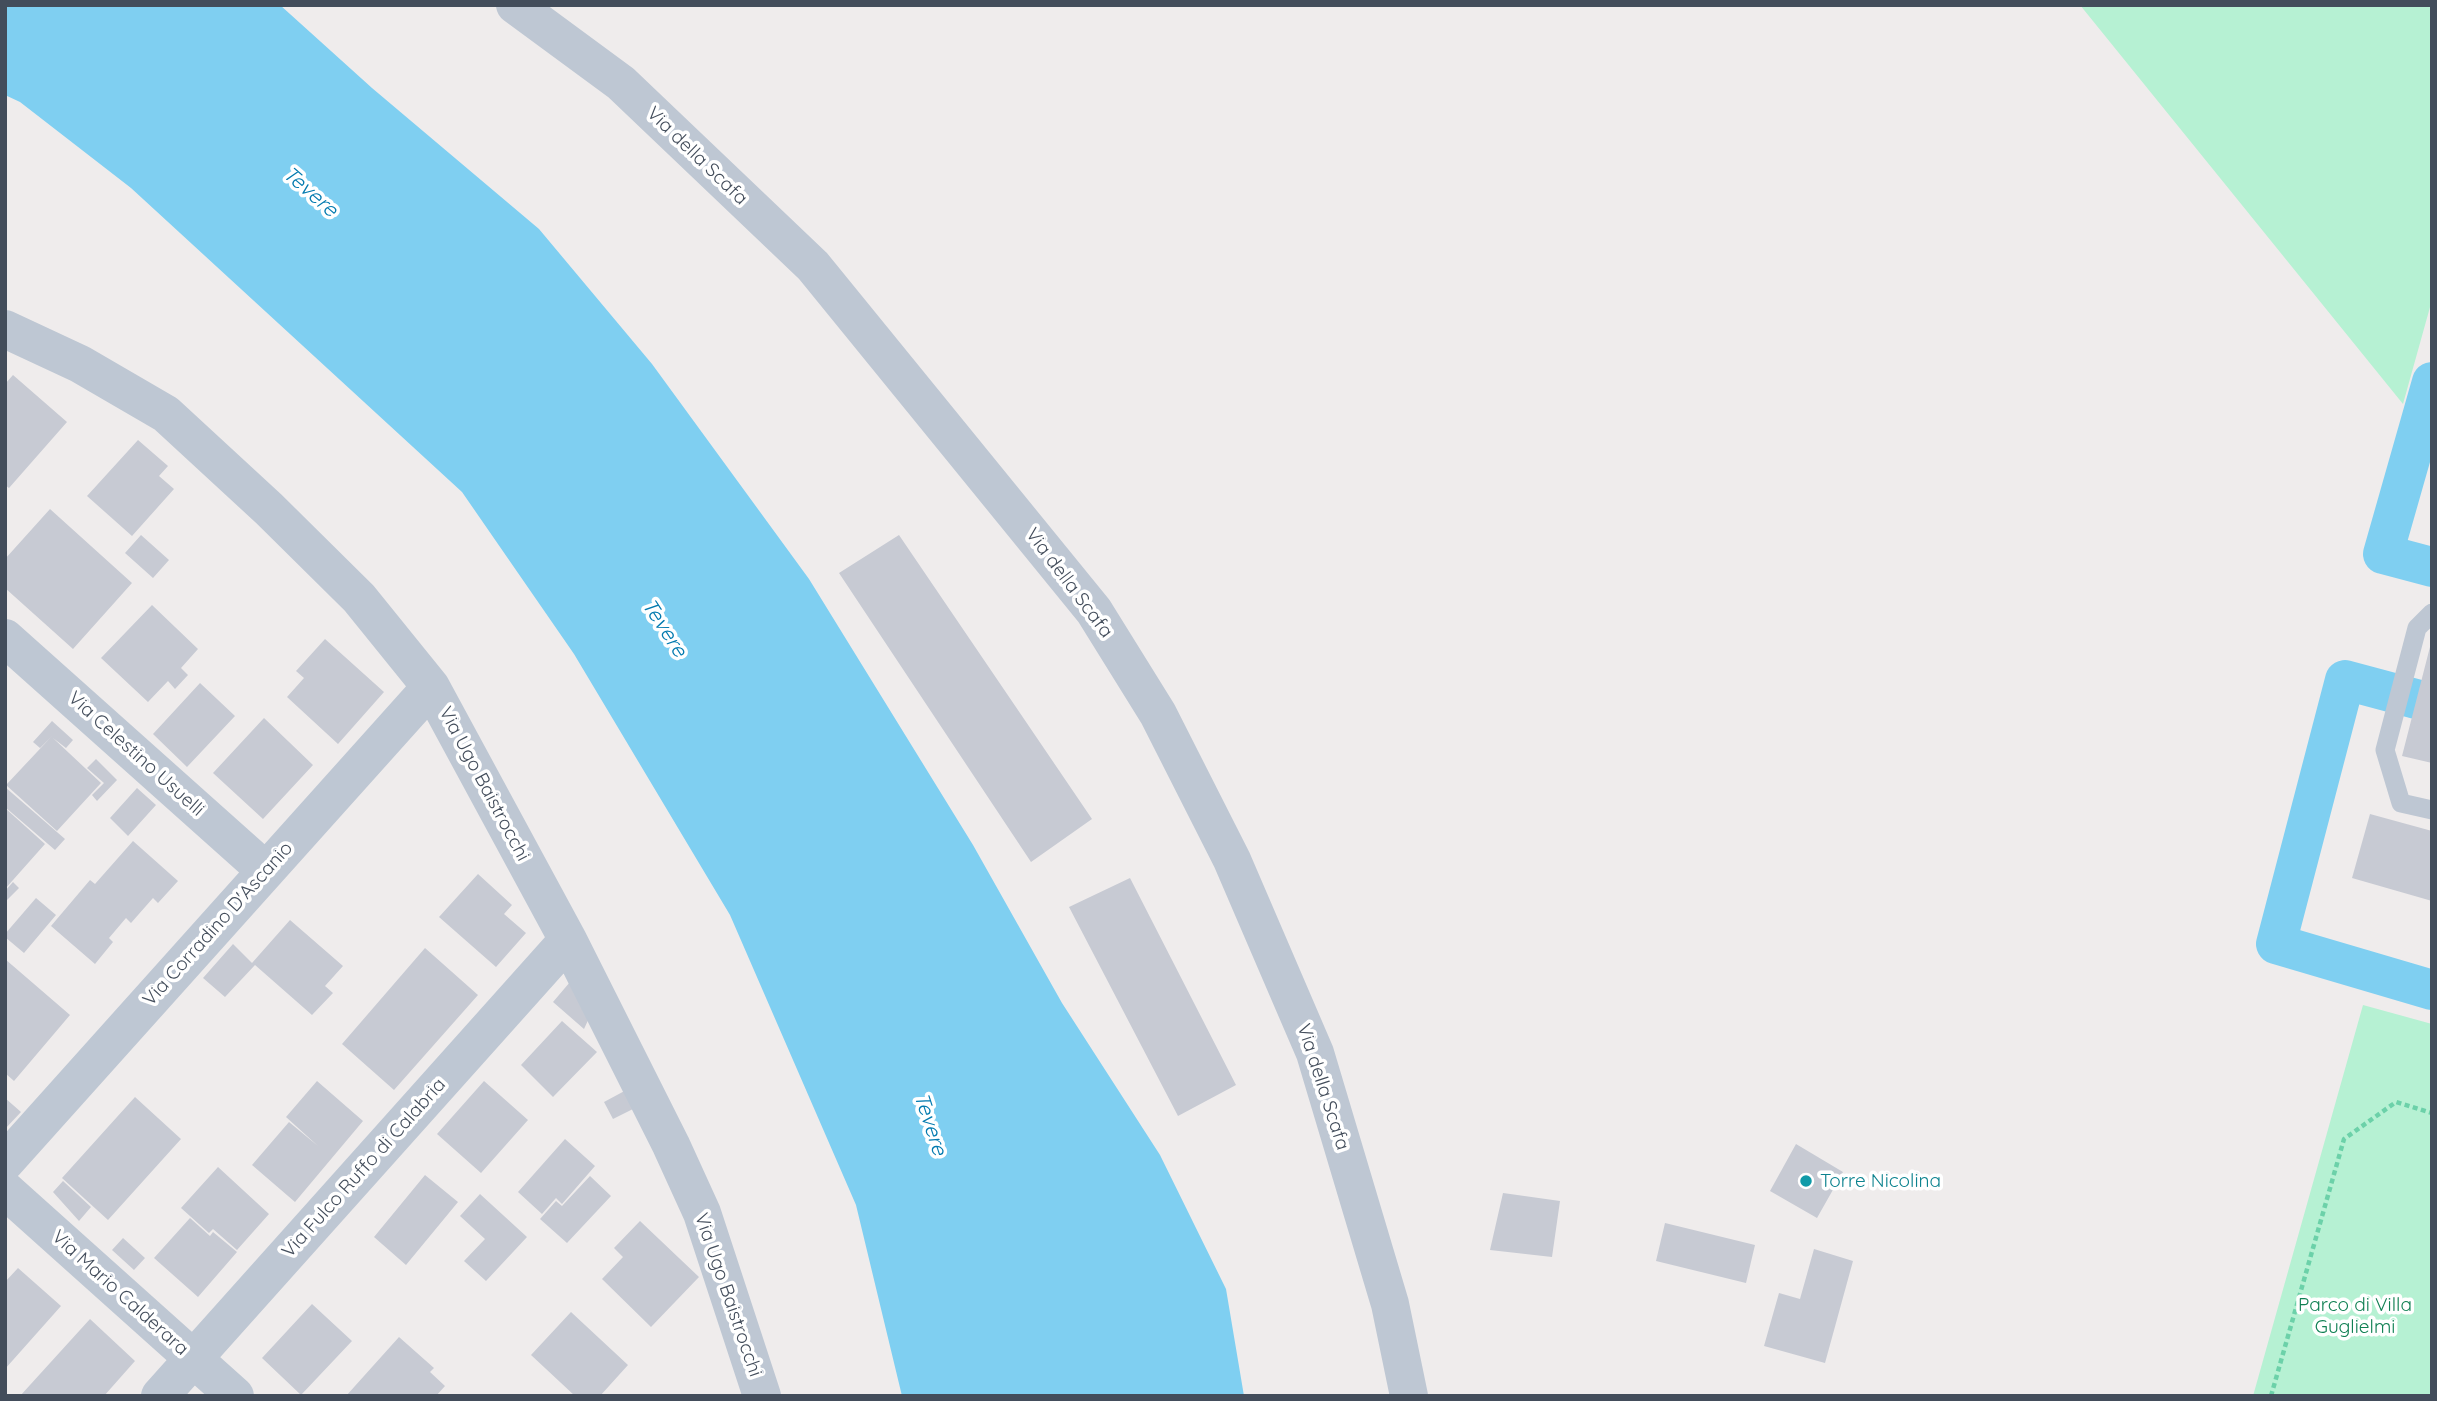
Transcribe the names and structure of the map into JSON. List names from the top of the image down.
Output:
{
  "streets": {
    "street": [
      "Via della Scafa",
      "Via Celestino Usuelli",
      "Via Ugo Baistrocchi",
      "Via Corradino D'Ascanio",
      "Via Fulco Ruffo di Calabria",
      "Via Mario Calderara"
    ]
  },
  "crossings": [
    ["Via Celestino Usuelli", "Via Corradino D'Ascanio"],
    ["Via Ugo Baistrocchi", "Via Corradino D'Ascanio"],
    ["Via Ugo Baistrocchi", "Via Fulco Ruffo di Calabria"],
    ["Via Fulco Ruffo di Calabria", "Via Mario Calderara"]
  ],
  "water": ["Tevere"],
  "parks": ["Parco di Villa Guglielmi"],
  "places": ["Torre Nicolina"]
}
